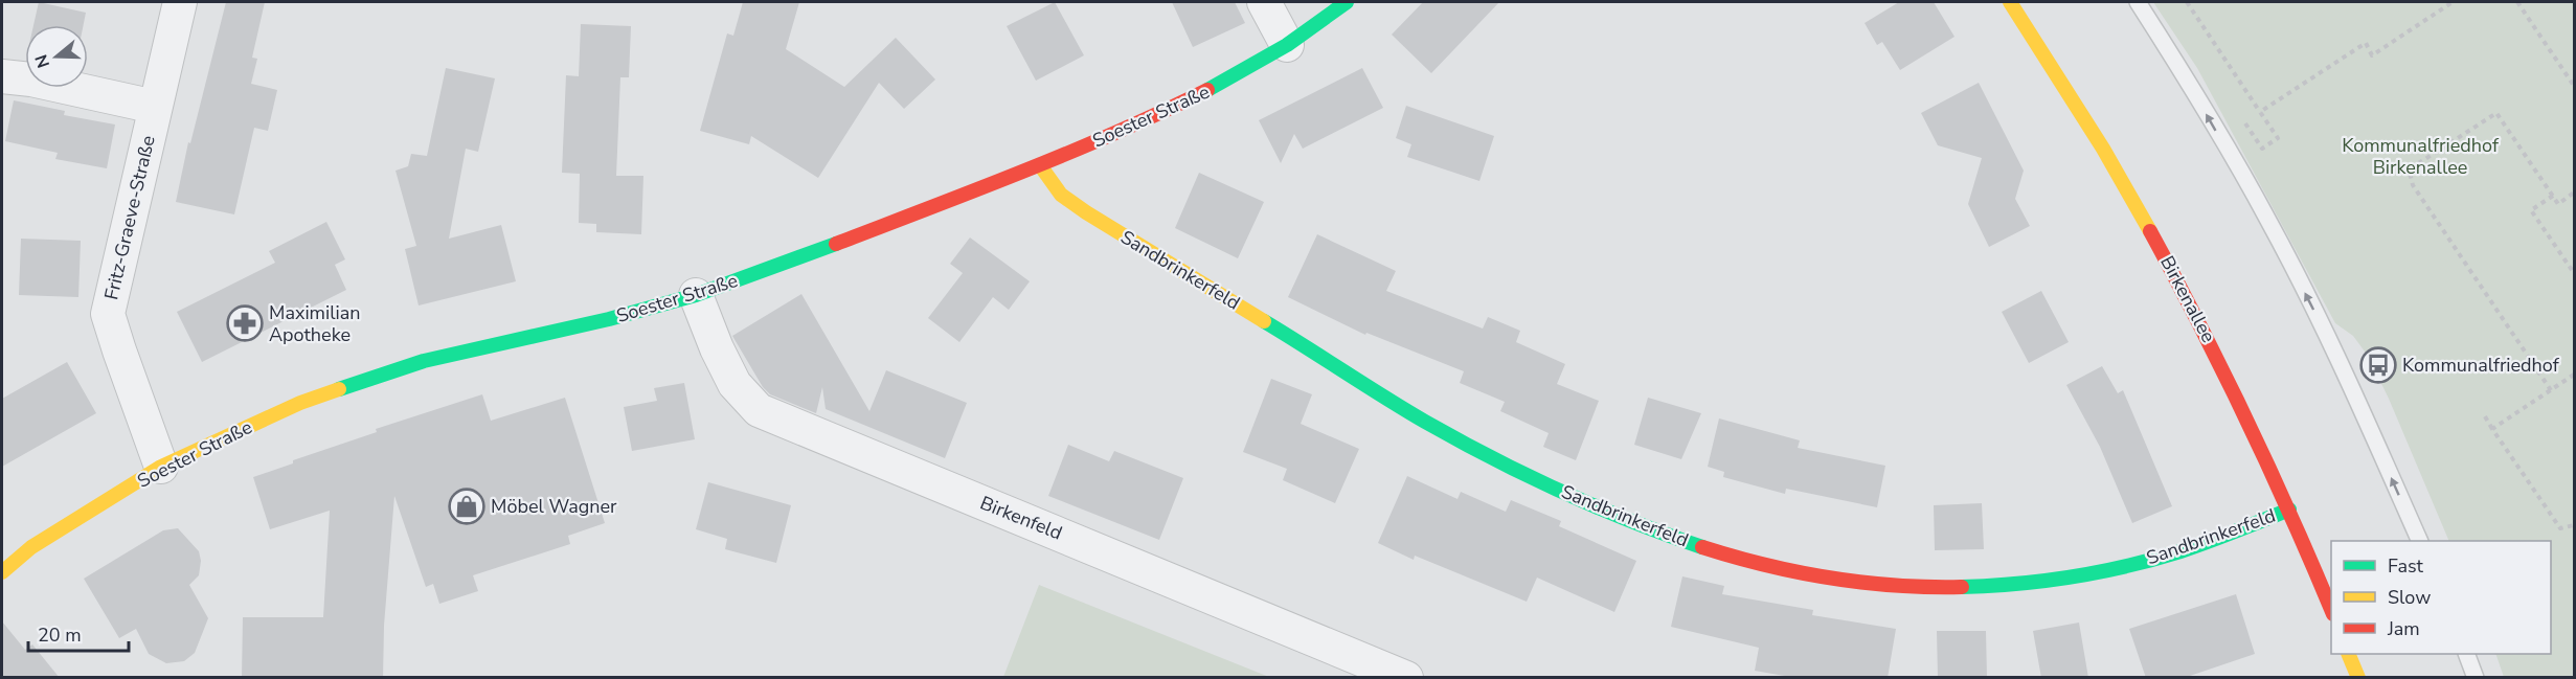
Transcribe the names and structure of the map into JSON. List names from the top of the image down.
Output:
{
  "streets": {
    "street": [
      "Soester Straße",
      "Fritz-Graeve-Straße",
      "Sandbrinkerfeld",
      "Birkenallee",
      "Birkenfeld"
    ]
  },
  "crossings": [
    ["Soester Straße", "Fritz-Graeve-Straße"],
    ["Soester Straße", "Sandbrinkerfeld"],
    ["Soester Straße", "Birkenfeld"],
    ["Sandbrinkerfeld", "Birkenallee"]
  ],
  "parks": ["Kommunalfriedhof Birkenallee"],
  "places": {
    "pharmacy": ["Maximilian Apotheke"],
    "bus stop": ["Kommunalfriedhof"],
    "shop": ["Möbel Wagner"]
  },
  "legend": ["Fast", "Slow", "Jam"],
  "scale_bar": "20 m",
  "north": "left"
}
